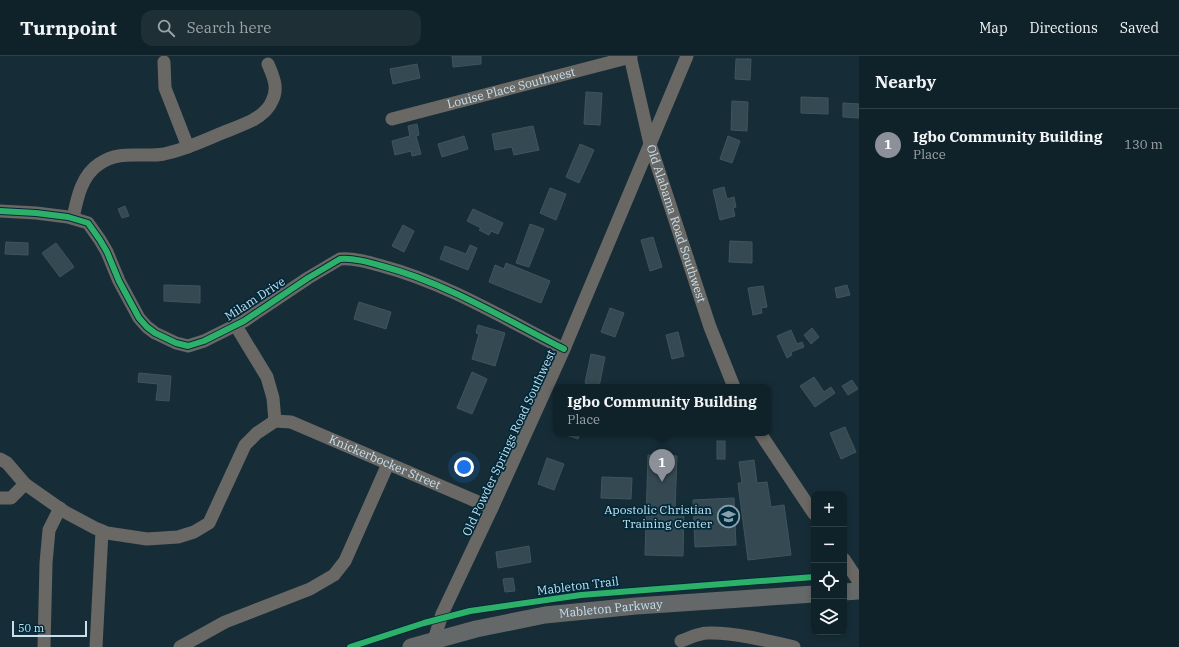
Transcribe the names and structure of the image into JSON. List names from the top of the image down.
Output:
{
  "streets": {
    "main road": ["Mableton Parkway"],
    "street": [
      "Louise Place Southwest",
      "Old Alabama Road Southwest",
      "Milam Drive",
      "Old Powder Springs Road Southwest",
      "Knickerbocker Street"
    ],
    "cycle path": ["Mableton Trail"]
  },
  "crossings": [
    ["Louise Place Southwest", "Old Alabama Road Southwest"],
    ["Old Alabama Road Southwest", "Old Powder Springs Road Southwest"],
    ["Milam Drive", "Old Powder Springs Road Southwest"],
    ["Old Powder Springs Road Southwest", "Knickerbocker Street"],
    ["Old Powder Springs Road Southwest", "Mableton Parkway"]
  ],
  "places": {
    "school or university": ["Apostolic Christian Training Center"]
  },
  "scale_bar": "50 m",
  "page": {
    "header": "Turnpoint",
    "search": "Search here",
    "nav": ["Map", "Directions", "Saved"],
    "heading": "Nearby",
    "list": [
      {
        "mark": "1",
        "name": "Igbo Community Building",
        "note": "Place",
        "value": "130 m"
      }
    ],
    "popup": ["Igbo Community Building", "Place"],
    "pins": "1",
    "map_buttons": ["+", "−"],
    "scale": "50 m"
  }
}
